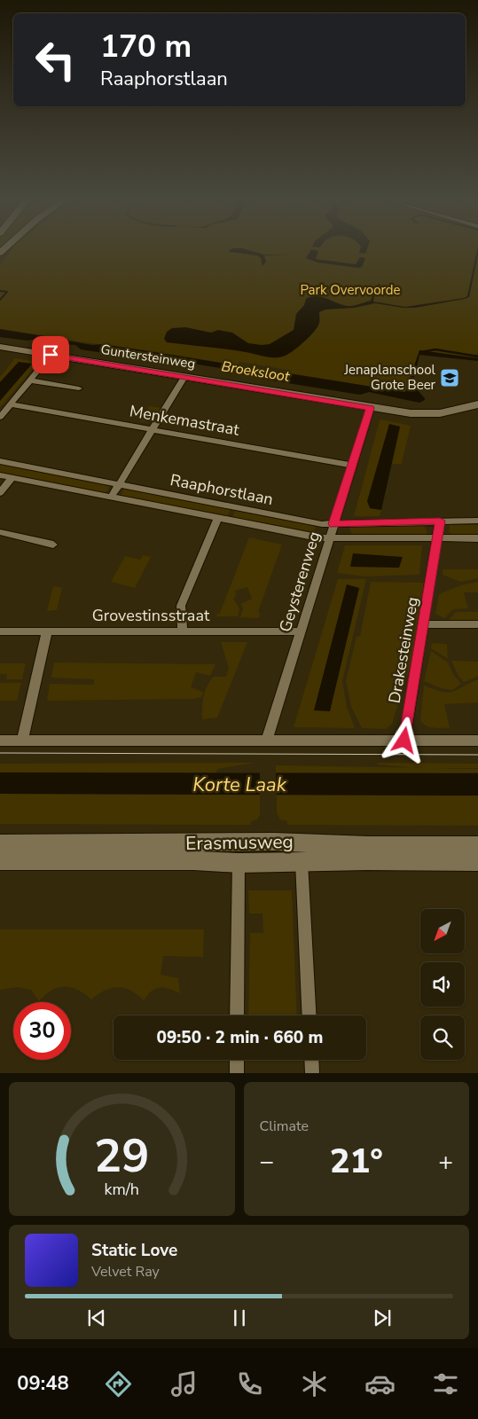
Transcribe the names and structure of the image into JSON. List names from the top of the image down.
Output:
{
  "streets": {
    "main road": ["Guntersteinweg", "Erasmusweg"],
    "street": [
      "Menkemastraat",
      "Raaphorstlaan",
      "Geysterenweg",
      "Grovestinsstraat",
      "Drakesteinweg"
    ]
  },
  "crossings": [
    ["Guntersteinweg", "Geysterenweg"],
    ["Menkemastraat", "Geysterenweg"],
    ["Raaphorstlaan", "Geysterenweg"],
    ["Raaphorstlaan", "Drakesteinweg"],
    ["Geysterenweg", "Grovestinsstraat"]
  ],
  "water": ["Broeksloot", "Korte Laak"],
  "parks": ["Park Overvoorde"],
  "places": {
    "school or university": ["Jenaplanschool Grote Beer"]
  },
  "north": "bottom left",
  "page": {
    "turn": ["170 m", "Raaphorstlaan"],
    "limit": "30",
    "trip": "09:50 · 2 min · 660 m",
    "tile": "Climate",
    "heat": ["−", "21°", "+"],
    "song": ["Static Love", "Velvet Ray"],
    "tabs": "09:48",
    "gauge": ["29", "km/h"]
  }
}
